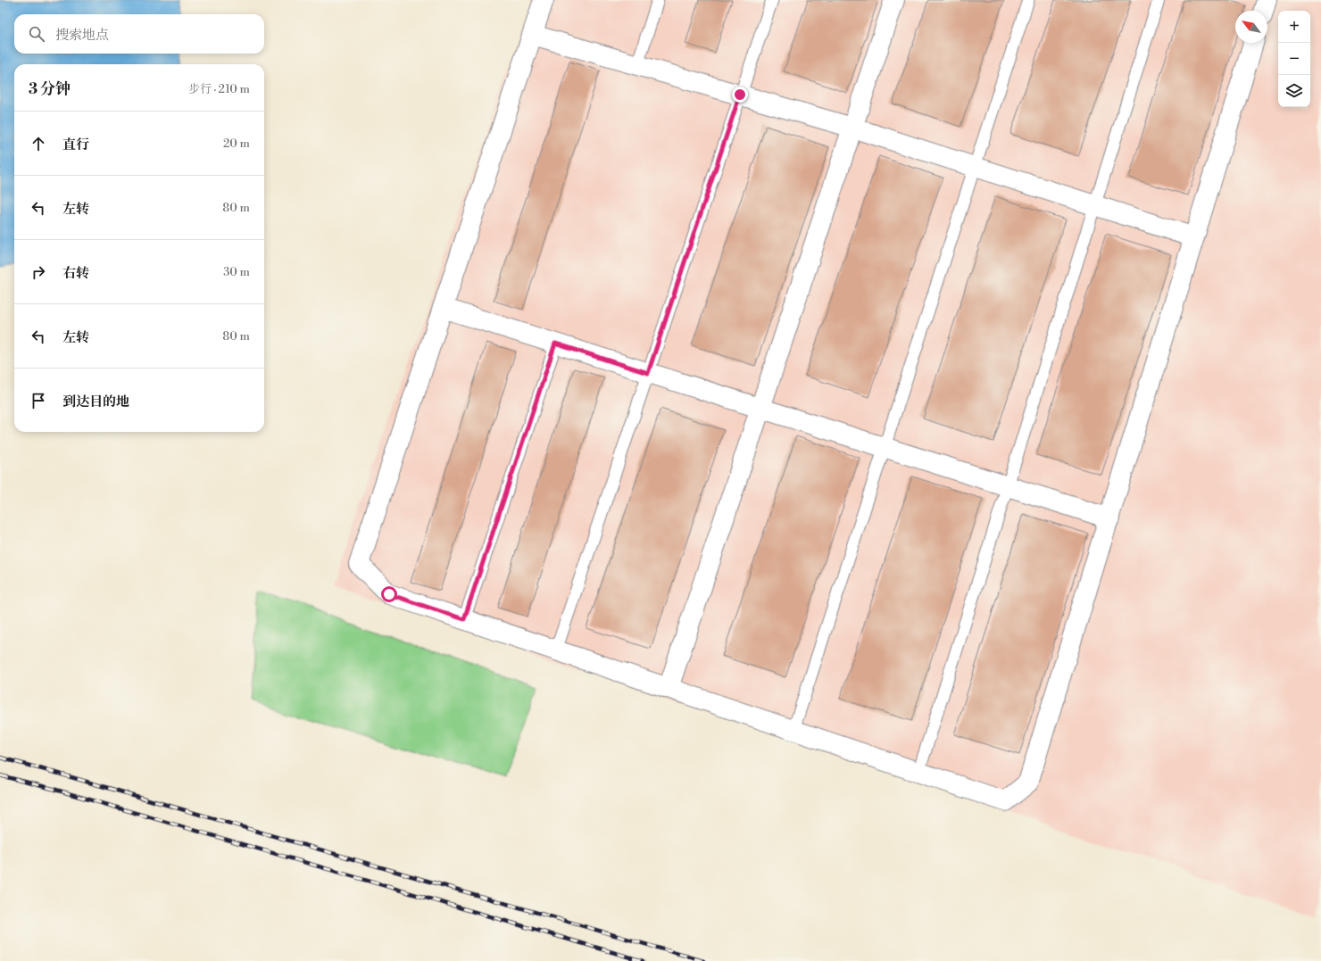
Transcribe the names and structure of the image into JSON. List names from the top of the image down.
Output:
{
  "north": "top left",
  "page": {
    "map_buttons": ["+", "−"],
    "search": "搜索地点",
    "heading": ["3 分钟", "步行 · 210 m"],
    "list": [
      ["直行", "20 m"],
      ["左转", "80 m"],
      ["右转", "30 m"],
      ["左转", "80 m"],
      "到达目的地"
    ]
  }
}
